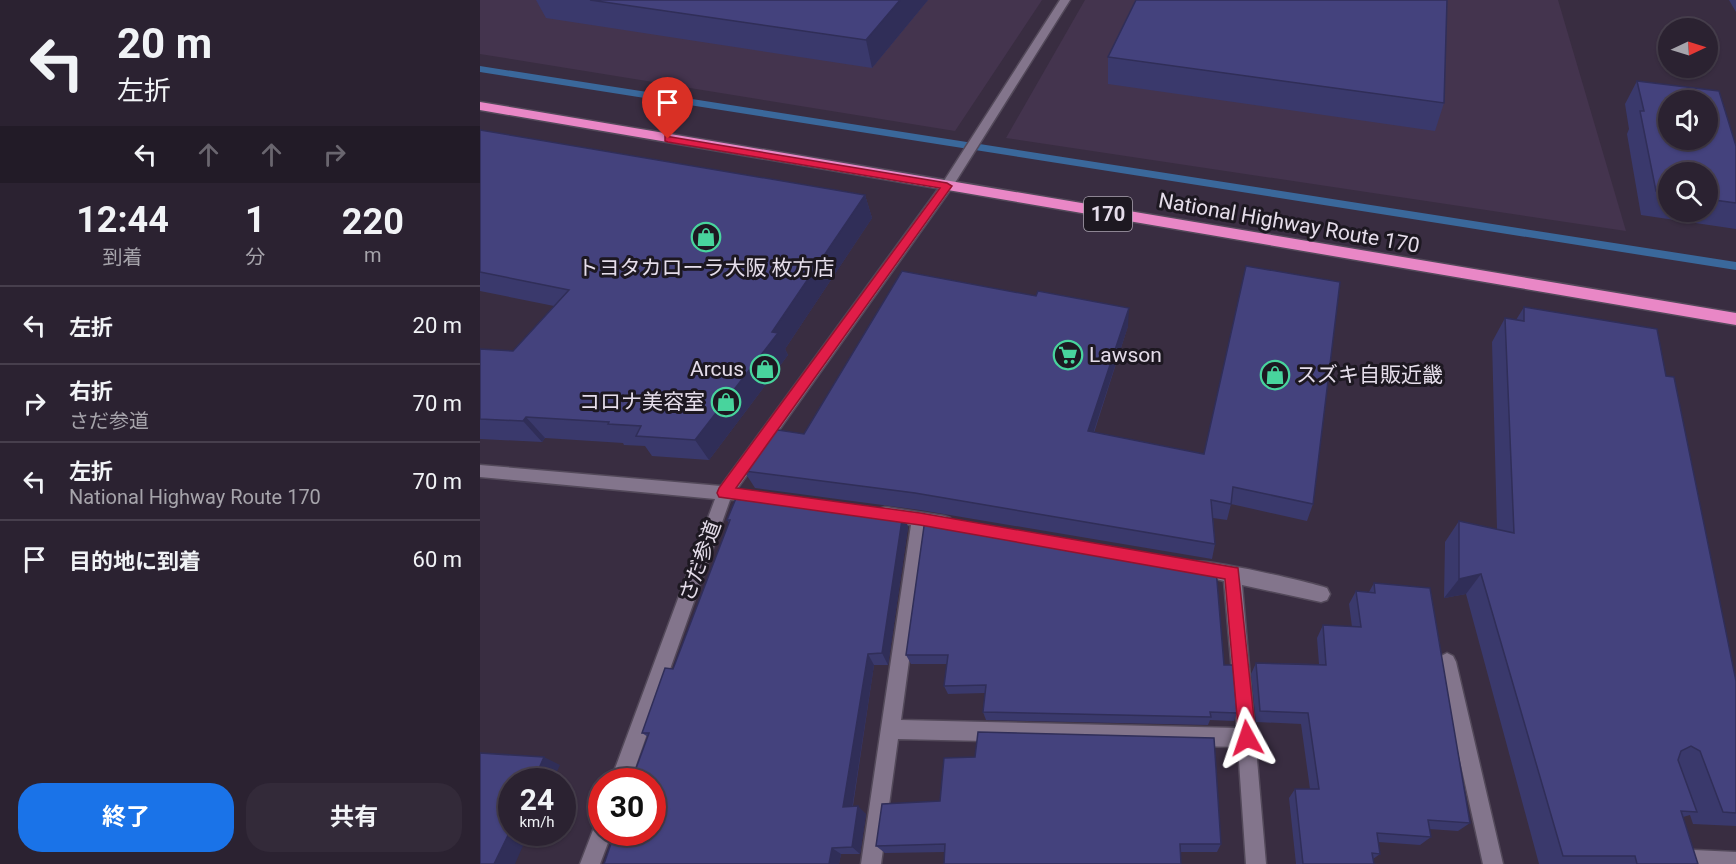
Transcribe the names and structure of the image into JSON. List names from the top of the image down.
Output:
{
  "streets": {
    "highway": ["170", "National Highway Route 170"],
    "street": ["さだ参道"]
  },
  "crossings": [
    ["National Highway Route 170", "さだ参道"]
  ],
  "places": {
    "shop": [
      "トヨタカローラ大阪 枚方店",
      "Arcus",
      "スズキ自販近畿",
      "コロナ美容室"
    ],
    "supermarket": ["Lawson"]
  },
  "north": "right",
  "page": {
    "turn": ["20 m", "左折"],
    "eta": [
      "12:44",
      "到着",
      "1",
      "分",
      "220",
      "m"
    ],
    "list": [
      {
        "name": "左折",
        "value": "20 m"
      },
      {
        "name": "右折",
        "note": "さだ参道",
        "value": "70 m"
      },
      {
        "name": "左折",
        "note": "National Highway Route 170",
        "value": "70 m"
      },
      {
        "name": "目的地に到着",
        "value": "60 m"
      }
    ],
    "speed": "24 km/h",
    "limit": "30",
    "buttons": ["終了", "共有"]
  }
}
